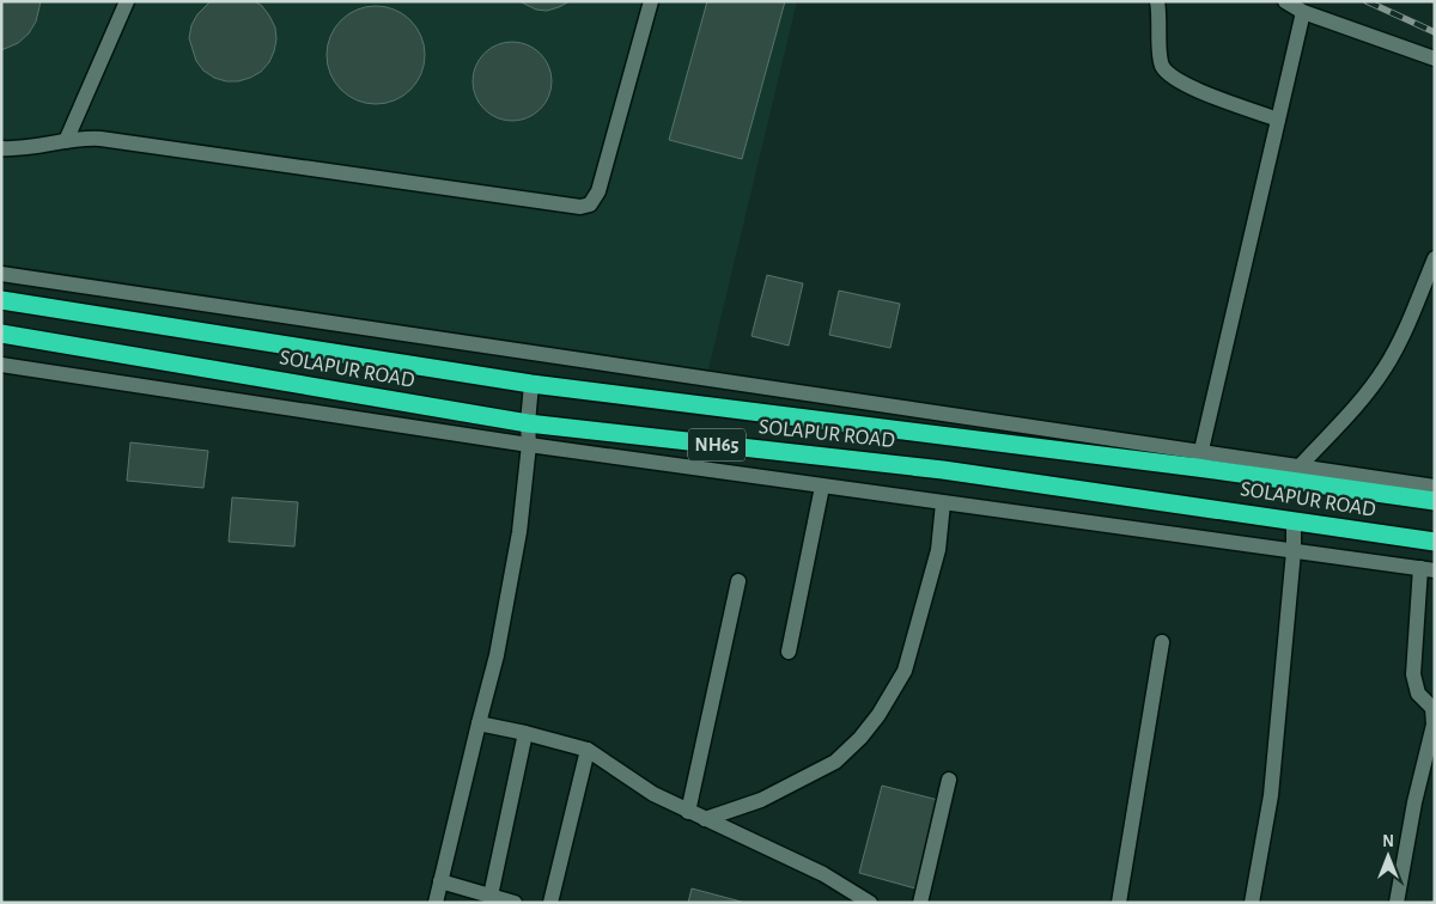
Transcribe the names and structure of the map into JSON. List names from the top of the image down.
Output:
{
  "streets": {
    "highway": ["SOLAPUR ROAD", "NH65"]
  },
  "north": "top"
}
